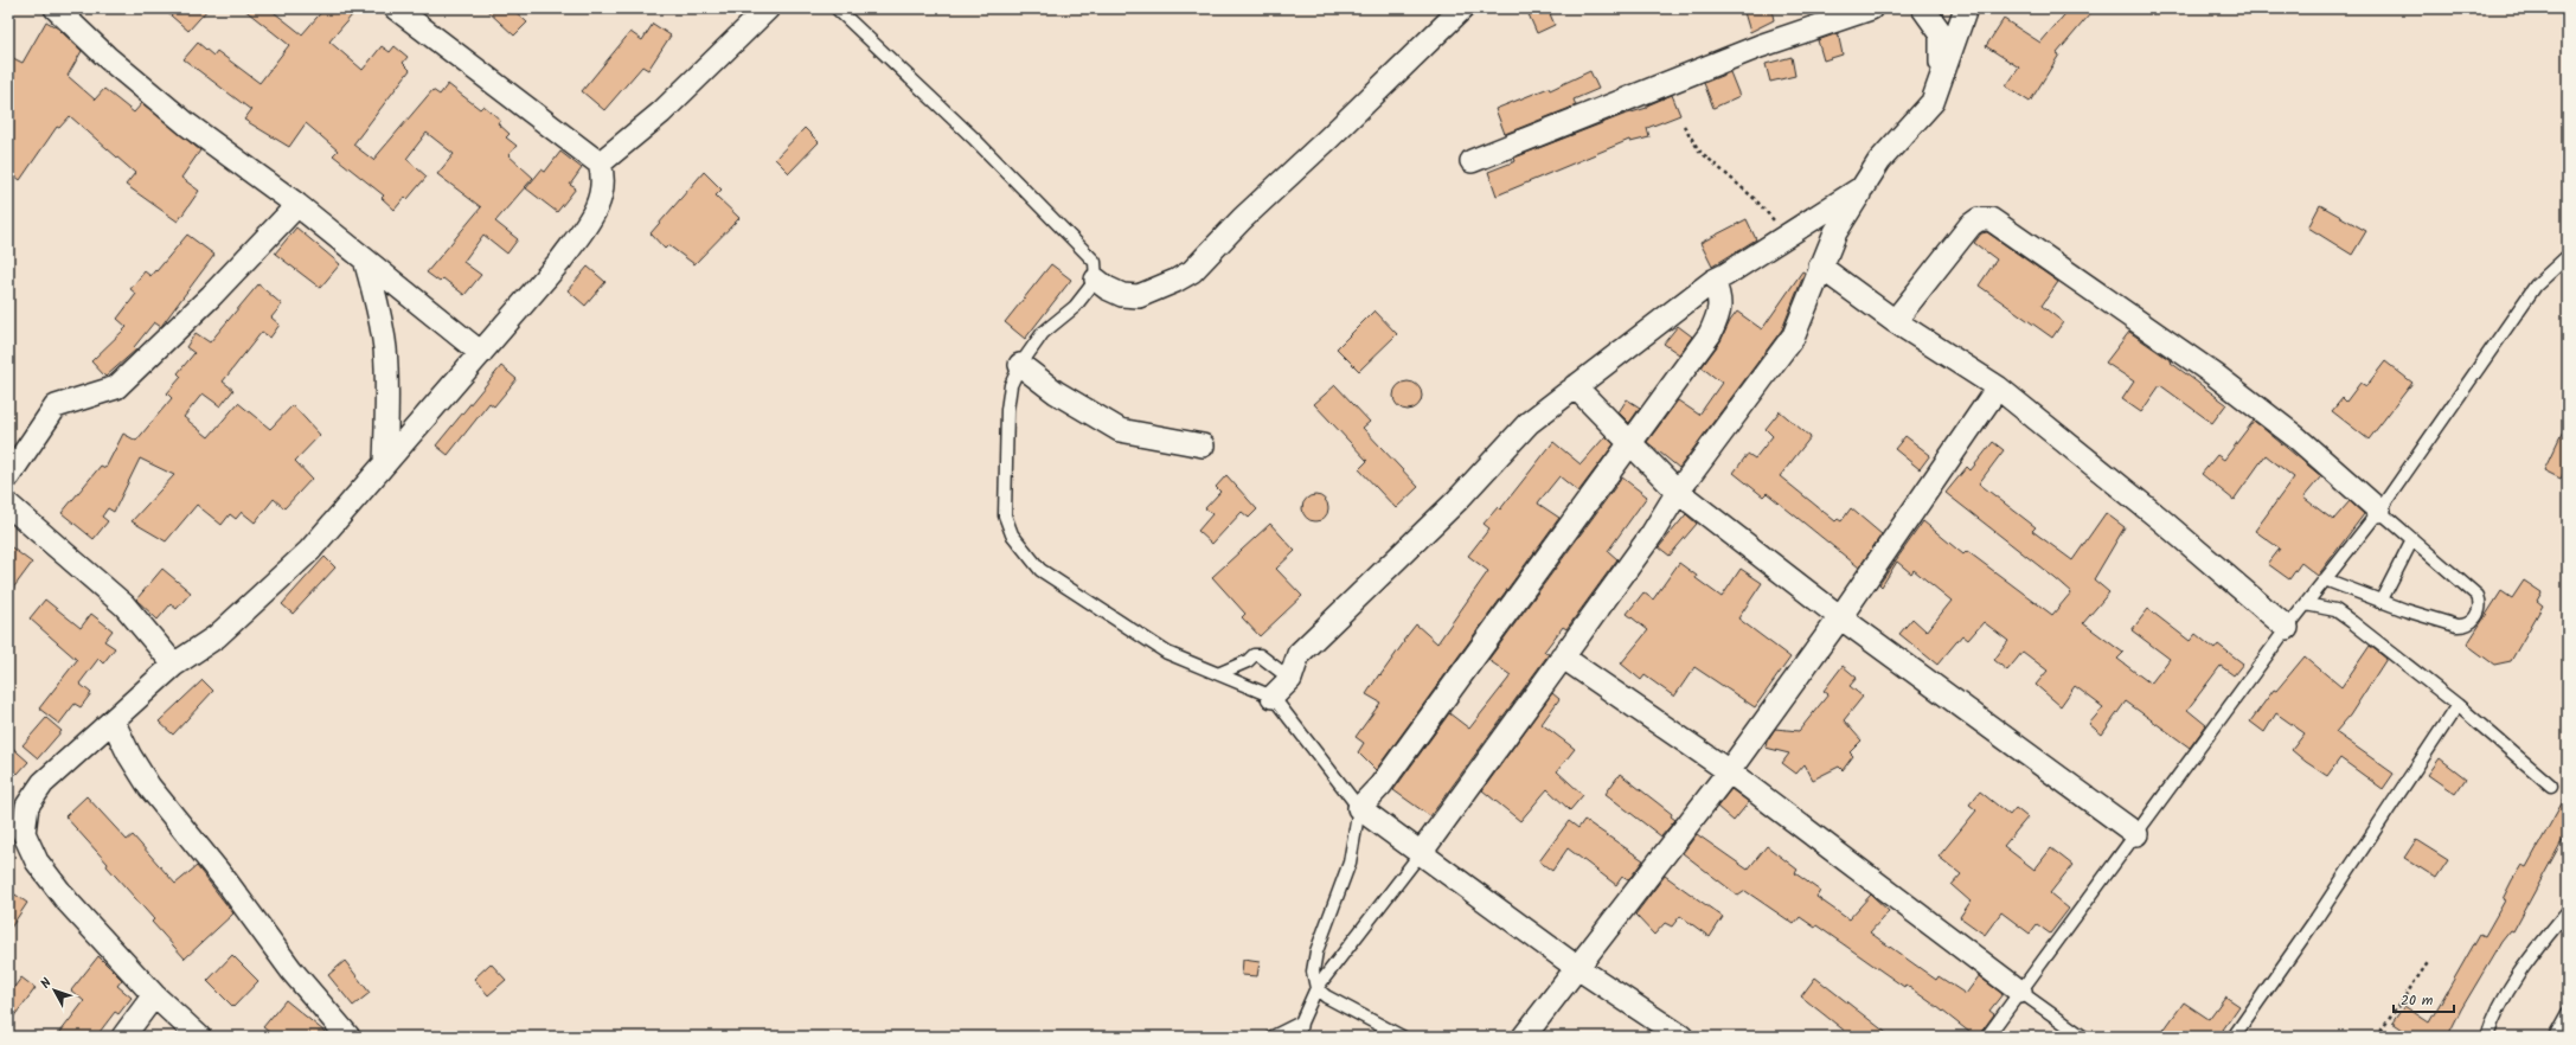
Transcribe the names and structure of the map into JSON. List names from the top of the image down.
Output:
{
  "scale_bar": "20 m",
  "north": "top left"
}
